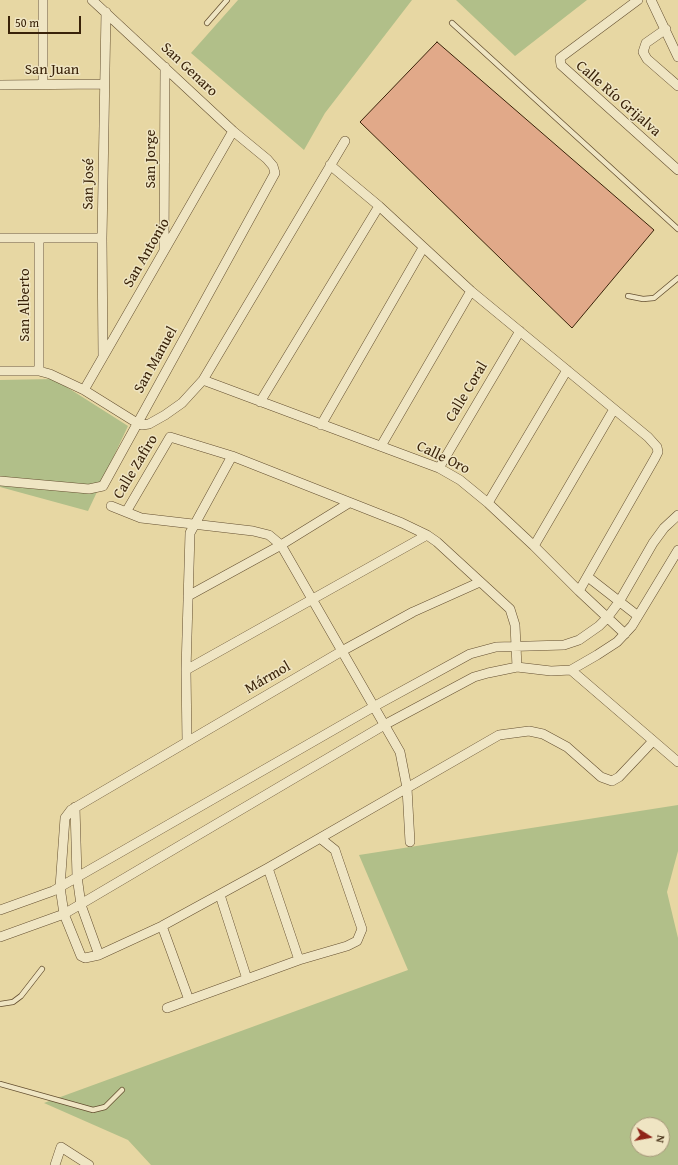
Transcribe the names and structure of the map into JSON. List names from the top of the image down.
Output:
{
  "streets": {
    "street": [
      "San Juan",
      "San Genaro",
      "Calle Río Grijalva",
      "San Jorge",
      "San José",
      "San Antonio",
      "San Alberto",
      "San Manuel",
      "Calle Coral",
      "Calle Oro",
      "Calle Zafiro",
      "Mármol"
    ]
  },
  "crossings": [
    ["San Juan", "San José"],
    ["San Genaro", "San Jorge"],
    ["San Genaro", "San José"],
    ["San Genaro", "San Antonio"],
    ["San Genaro", "San Manuel"],
    ["San Jorge", "San Antonio"],
    ["San José", "San Antonio"],
    ["Calle Coral", "Calle Oro"]
  ],
  "scale_bar": "50 m",
  "north": "right"
}
